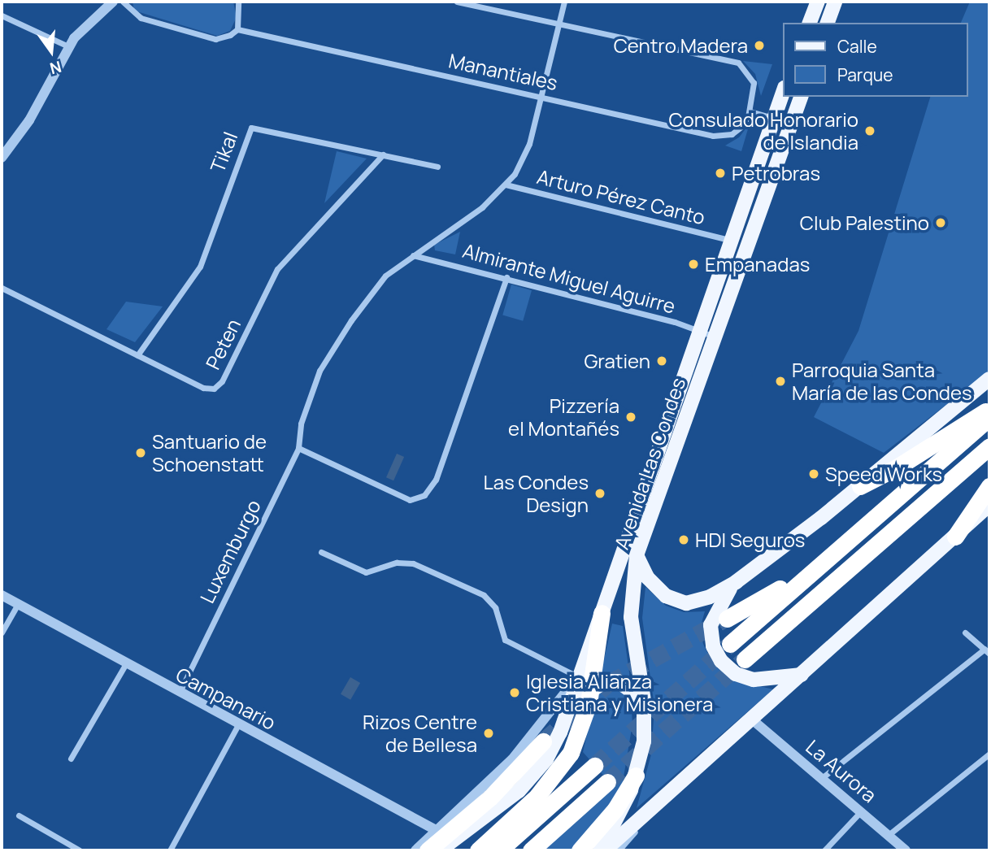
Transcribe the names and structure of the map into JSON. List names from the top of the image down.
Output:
{
  "streets": {
    "main road": ["Avenida Las Condes"],
    "street": [
      "Manantiales",
      "Tikal",
      "Arturo Pérez Canto",
      "Almirante Miguel Aguirre",
      "Peten",
      "Luxemburgo",
      "Campanario",
      "La Aurora"
    ]
  },
  "crossings": [
    ["Manantiales", "Luxemburgo"],
    ["Tikal", "Peten"],
    ["Arturo Pérez Canto", "Avenida Las Condes"],
    ["Arturo Pérez Canto", "Luxemburgo"],
    ["Almirante Miguel Aguirre", "Avenida Las Condes"],
    ["Almirante Miguel Aguirre", "Luxemburgo"],
    ["Avenida Las Condes", "Campanario"],
    ["Luxemburgo", "Campanario"]
  ],
  "places": [
    "Centro Madera",
    "Consulado Honorario de Islandia",
    "Petrobras",
    "Club Palestino",
    "Empanadas",
    "Gratien",
    "Parroquia Santa María de las Condes",
    "Pizzería el Montañés",
    "Santuario de Schoenstatt",
    "Speed Works",
    "Las Condes Design",
    "HDI Seguros",
    "Iglesia Alianza Cristiana y Misionera",
    "Rizos Centre de Bellesa"
  ],
  "legend": ["Calle", "Parque"],
  "north": "bottom"
}
